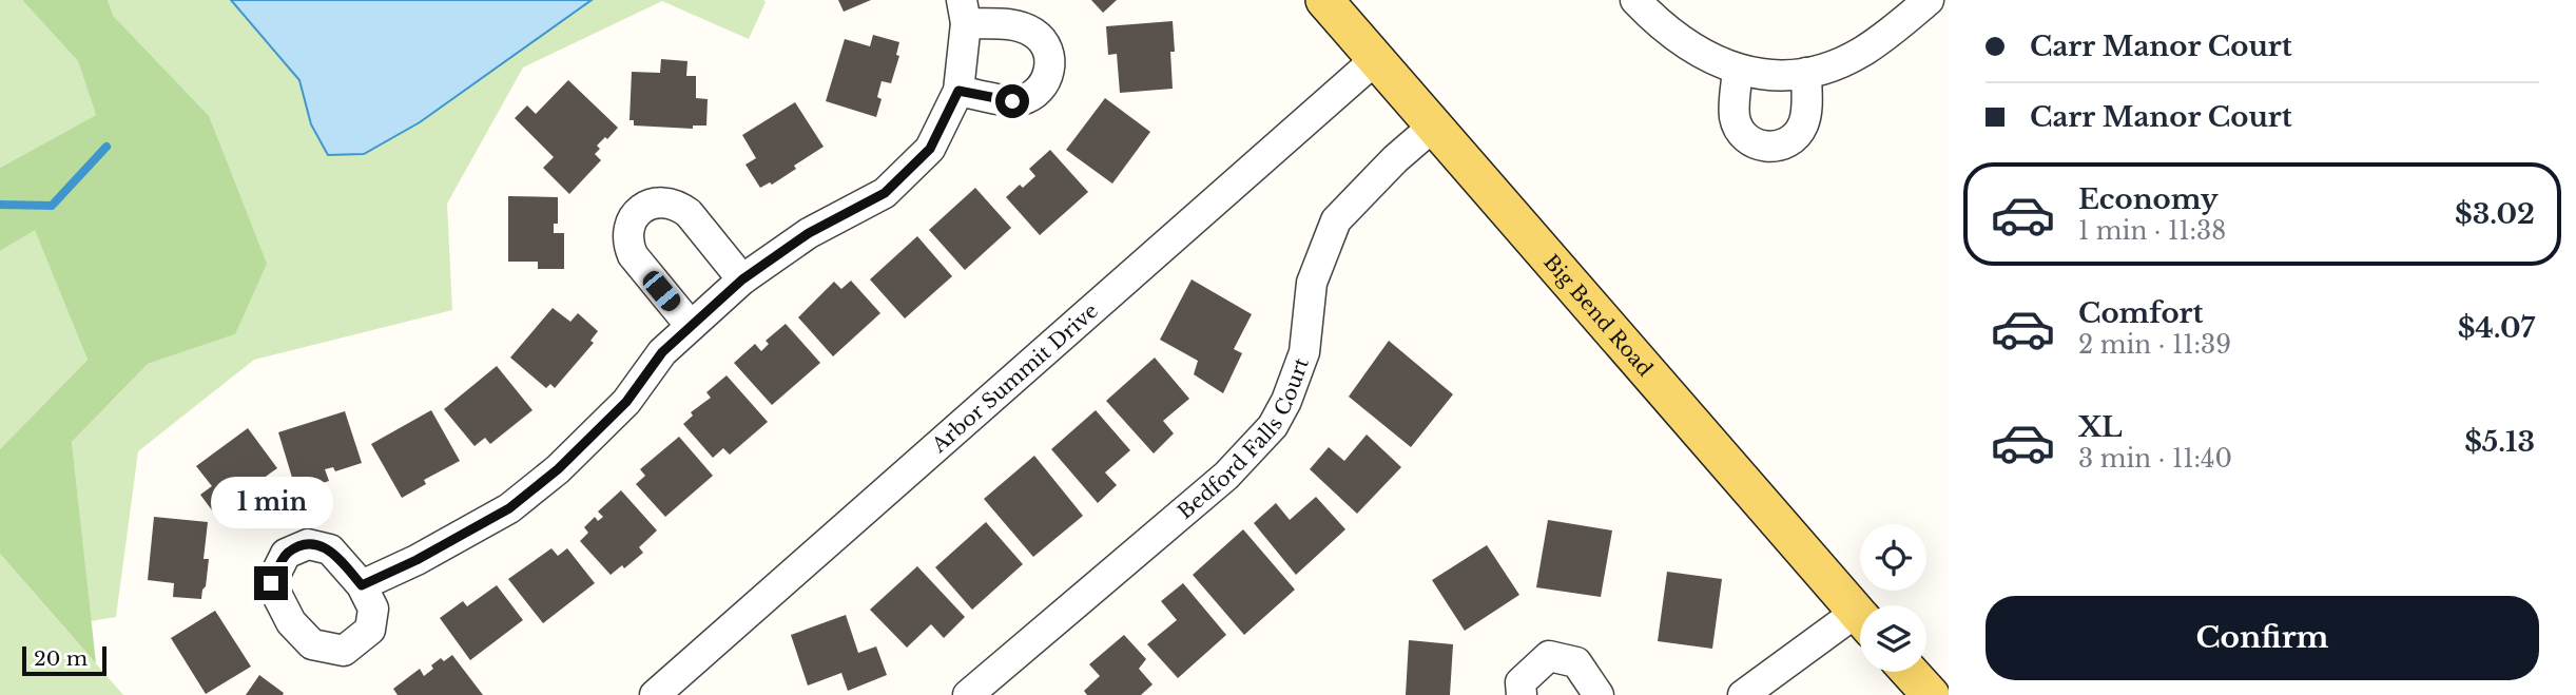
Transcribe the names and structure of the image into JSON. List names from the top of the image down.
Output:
{
  "streets": {
    "main road": ["Big Bend Road"],
    "street": ["Arbor Summit Drive", "Bedford Falls Court"]
  },
  "crossings": [
    ["Big Bend Road", "Arbor Summit Drive"],
    ["Big Bend Road", "Bedford Falls Court"]
  ],
  "scale_bar": "20 m",
  "page": {
    "banner": ["Carr Manor Court", "Carr Manor Court"],
    "list": [
      {
        "name": "Economy",
        "note": "1 min · 11:38",
        "value": "$3.02"
      },
      {
        "name": "Comfort",
        "note": "2 min · 11:39",
        "value": "$4.07"
      },
      {
        "name": "XL",
        "note": "3 min · 11:40",
        "value": "$5.13"
      }
    ],
    "bubble": "1 min",
    "buttons": "Confirm",
    "scale": "20 m"
  }
}
